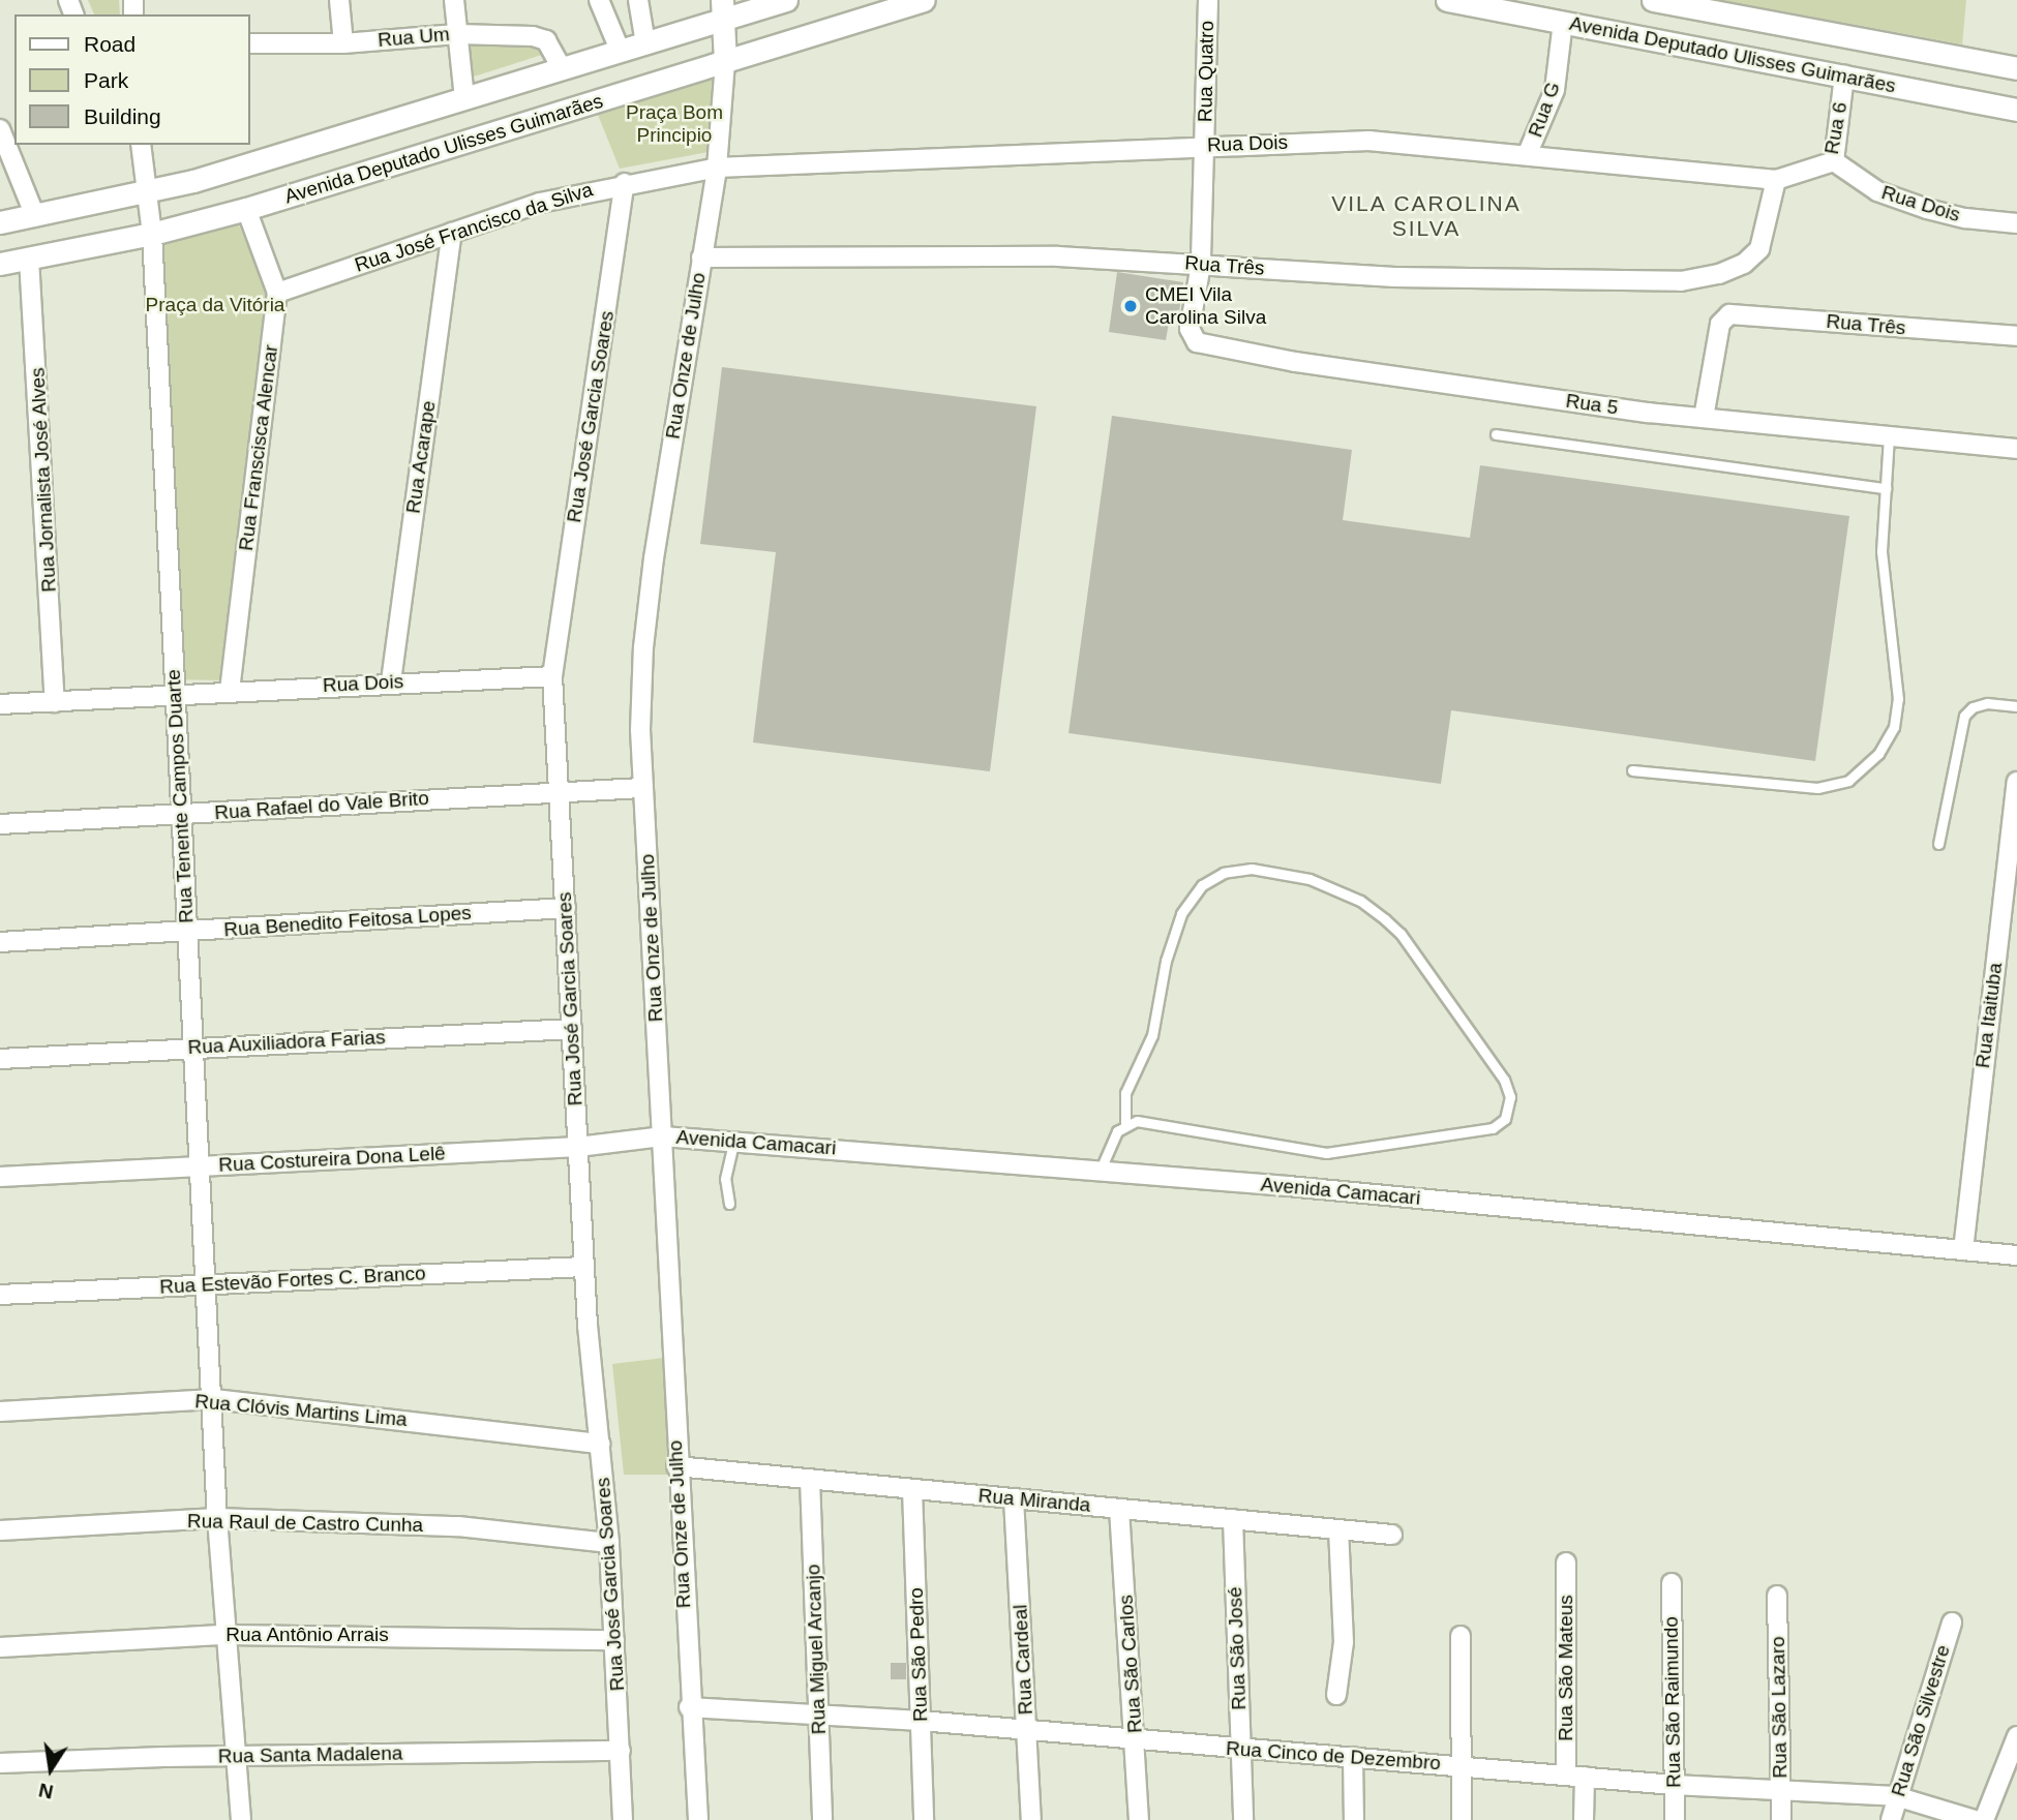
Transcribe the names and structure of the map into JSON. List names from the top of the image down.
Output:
{
  "streets": {
    "street": [
      "Rua Um",
      "Avenida Deputado Ulisses Guimarães",
      "Rua Quatro",
      "Rua G",
      "Rua 6",
      "Rua Dois",
      "Rua José Francisco da Silva",
      "Rua Três",
      "Rua Onze de Julho",
      "Rua 5",
      "Rua José Garcia Soares",
      "Rua Franscisca Alencar",
      "Rua Acarape",
      "Rua Jornalista José Alves",
      "Rua Tenente Campos Duarte",
      "Rua Rafael do Vale Brito",
      "Rua Benedito Feitosa Lopes",
      "Rua Itaituba",
      "Rua Auxiliadora Farias",
      "Avenida Camacari",
      "Rua Costureira Dona Lelê",
      "Rua Estevão Fortes C. Branco",
      "Rua Clóvis Martins Lima",
      "Rua Miranda",
      "Rua Raul de Castro Cunha",
      "Rua Antônio Arrais",
      "Rua São José",
      "Rua Miguel Arcanjo",
      "Rua São Pedro",
      "Rua Cardeal",
      "Rua São Carlos",
      "Rua São Mateus",
      "Rua São Raimundo",
      "Rua São Lazaro",
      "Rua São Silvestre",
      "Rua Santa Madalena",
      "Rua Cinco de Dezembro"
    ]
  },
  "crossings": [
    ["Avenida Deputado Ulisses Guimarães", "Rua G"],
    ["Avenida Deputado Ulisses Guimarães", "Rua 6"],
    ["Avenida Deputado Ulisses Guimarães", "Rua Onze de Julho"],
    ["Avenida Deputado Ulisses Guimarães", "Rua Franscisca Alencar"],
    ["Avenida Deputado Ulisses Guimarães", "Rua Jornalista José Alves"],
    ["Avenida Deputado Ulisses Guimarães", "Rua Tenente Campos Duarte"],
    ["Rua Quatro", "Rua Dois"],
    ["Rua Quatro", "Rua Três"],
    ["Rua Quatro", "Rua 5"],
    ["Rua G", "Rua Dois"],
    ["Rua 6", "Rua Dois"],
    ["Rua 6", "Rua Três"],
    ["Rua Dois", "Rua José Francisco da Silva"],
    ["Rua Dois", "Rua Três"],
    ["Rua Dois", "Rua Onze de Julho"],
    ["Rua Dois", "Rua José Garcia Soares"],
    ["Rua Dois", "Rua Franscisca Alencar"],
    ["Rua Dois", "Rua Acarape"],
    ["Rua Dois", "Rua Jornalista José Alves"],
    ["Rua Dois", "Rua Tenente Campos Duarte"],
    ["Rua José Francisco da Silva", "Rua Onze de Julho"],
    ["Rua José Francisco da Silva", "Rua José Garcia Soares"],
    ["Rua José Francisco da Silva", "Rua Franscisca Alencar"],
    ["Rua José Francisco da Silva", "Rua Acarape"],
    ["Rua Três", "Rua Onze de Julho"],
    ["Rua Três", "Rua 5"],
    ["Rua Onze de Julho", "Rua Rafael do Vale Brito"],
    ["Rua Onze de Julho", "Avenida Camacari"],
    ["Rua Onze de Julho", "Rua Costureira Dona Lelê"],
    ["Rua Onze de Julho", "Rua Miranda"],
    ["Rua Onze de Julho", "Rua Cinco de Dezembro"],
    ["Rua José Garcia Soares", "Rua Rafael do Vale Brito"],
    ["Rua José Garcia Soares", "Rua Benedito Feitosa Lopes"],
    ["Rua José Garcia Soares", "Rua Auxiliadora Farias"],
    ["Rua José Garcia Soares", "Rua Costureira Dona Lelê"],
    ["Rua José Garcia Soares", "Rua Estevão Fortes C. Branco"],
    ["Rua José Garcia Soares", "Rua Clóvis Martins Lima"],
    ["Rua José Garcia Soares", "Rua Raul de Castro Cunha"],
    ["Rua José Garcia Soares", "Rua Antônio Arrais"],
    ["Rua José Garcia Soares", "Rua Santa Madalena"],
    ["Rua Tenente Campos Duarte", "Rua Rafael do Vale Brito"],
    ["Rua Tenente Campos Duarte", "Rua Benedito Feitosa Lopes"],
    ["Rua Tenente Campos Duarte", "Rua Auxiliadora Farias"],
    ["Rua Tenente Campos Duarte", "Rua Costureira Dona Lelê"],
    ["Rua Tenente Campos Duarte", "Rua Estevão Fortes C. Branco"],
    ["Rua Tenente Campos Duarte", "Rua Clóvis Martins Lima"],
    ["Rua Itaituba", "Avenida Camacari"],
    ["Avenida Camacari", "Rua Costureira Dona Lelê"],
    ["Rua Miranda", "Rua São José"],
    ["Rua Miranda", "Rua Miguel Arcanjo"],
    ["Rua Miranda", "Rua São Pedro"],
    ["Rua Miranda", "Rua Cardeal"],
    ["Rua Miranda", "Rua São Carlos"],
    ["Rua São José", "Rua Cinco de Dezembro"],
    ["Rua Miguel Arcanjo", "Rua Cinco de Dezembro"],
    ["Rua São Pedro", "Rua Cinco de Dezembro"],
    ["Rua Cardeal", "Rua Cinco de Dezembro"],
    ["Rua São Carlos", "Rua Cinco de Dezembro"],
    ["Rua São Mateus", "Rua Cinco de Dezembro"],
    ["Rua São Raimundo", "Rua Cinco de Dezembro"],
    ["Rua São Lazaro", "Rua Cinco de Dezembro"],
    ["Rua São Silvestre", "Rua Cinco de Dezembro"]
  ],
  "districts": ["VILA CAROLINA SILVA"],
  "parks": ["Praça Bom Principio", "Praça da Vitória"],
  "places": ["CMEI Vila Carolina Silva"],
  "legend": ["Road", "Park", "Building"],
  "north": "bottom"
}
